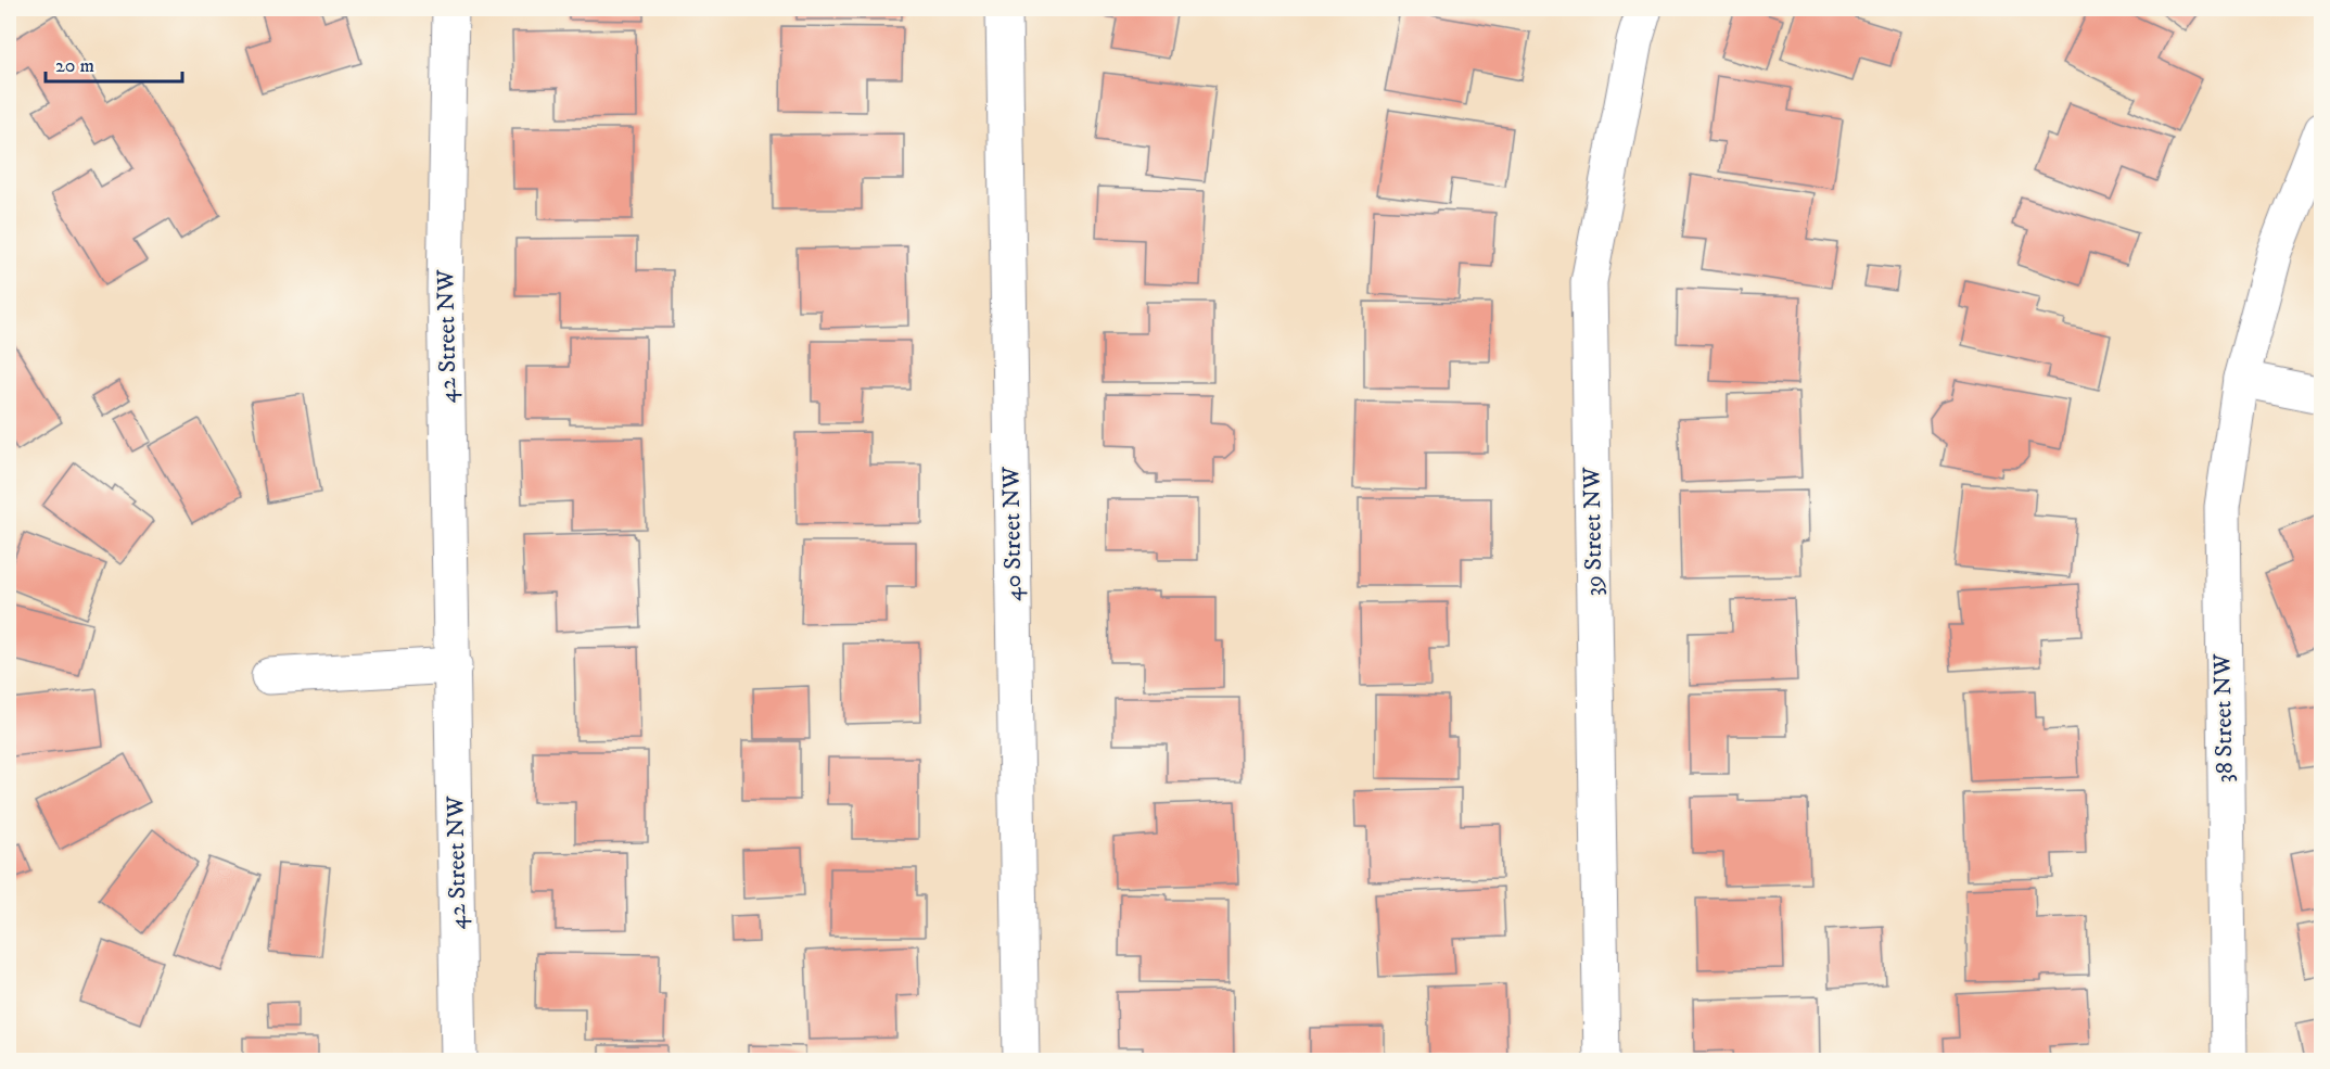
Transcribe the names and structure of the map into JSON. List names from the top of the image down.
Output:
{
  "streets": {
    "street": [
      "42 Street NW",
      "39 Street NW",
      "40 Street NW",
      "38 Street NW"
    ]
  },
  "scale_bar": "20 m"
}
